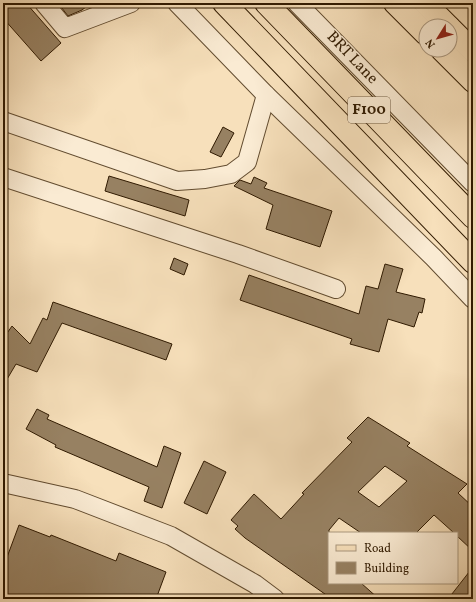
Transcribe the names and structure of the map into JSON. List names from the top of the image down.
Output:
{
  "streets": {
    "main road": ["F100"],
    "street": ["BRT Lane"]
  },
  "legend": ["Road", "Building"],
  "north": "bottom left"
}
